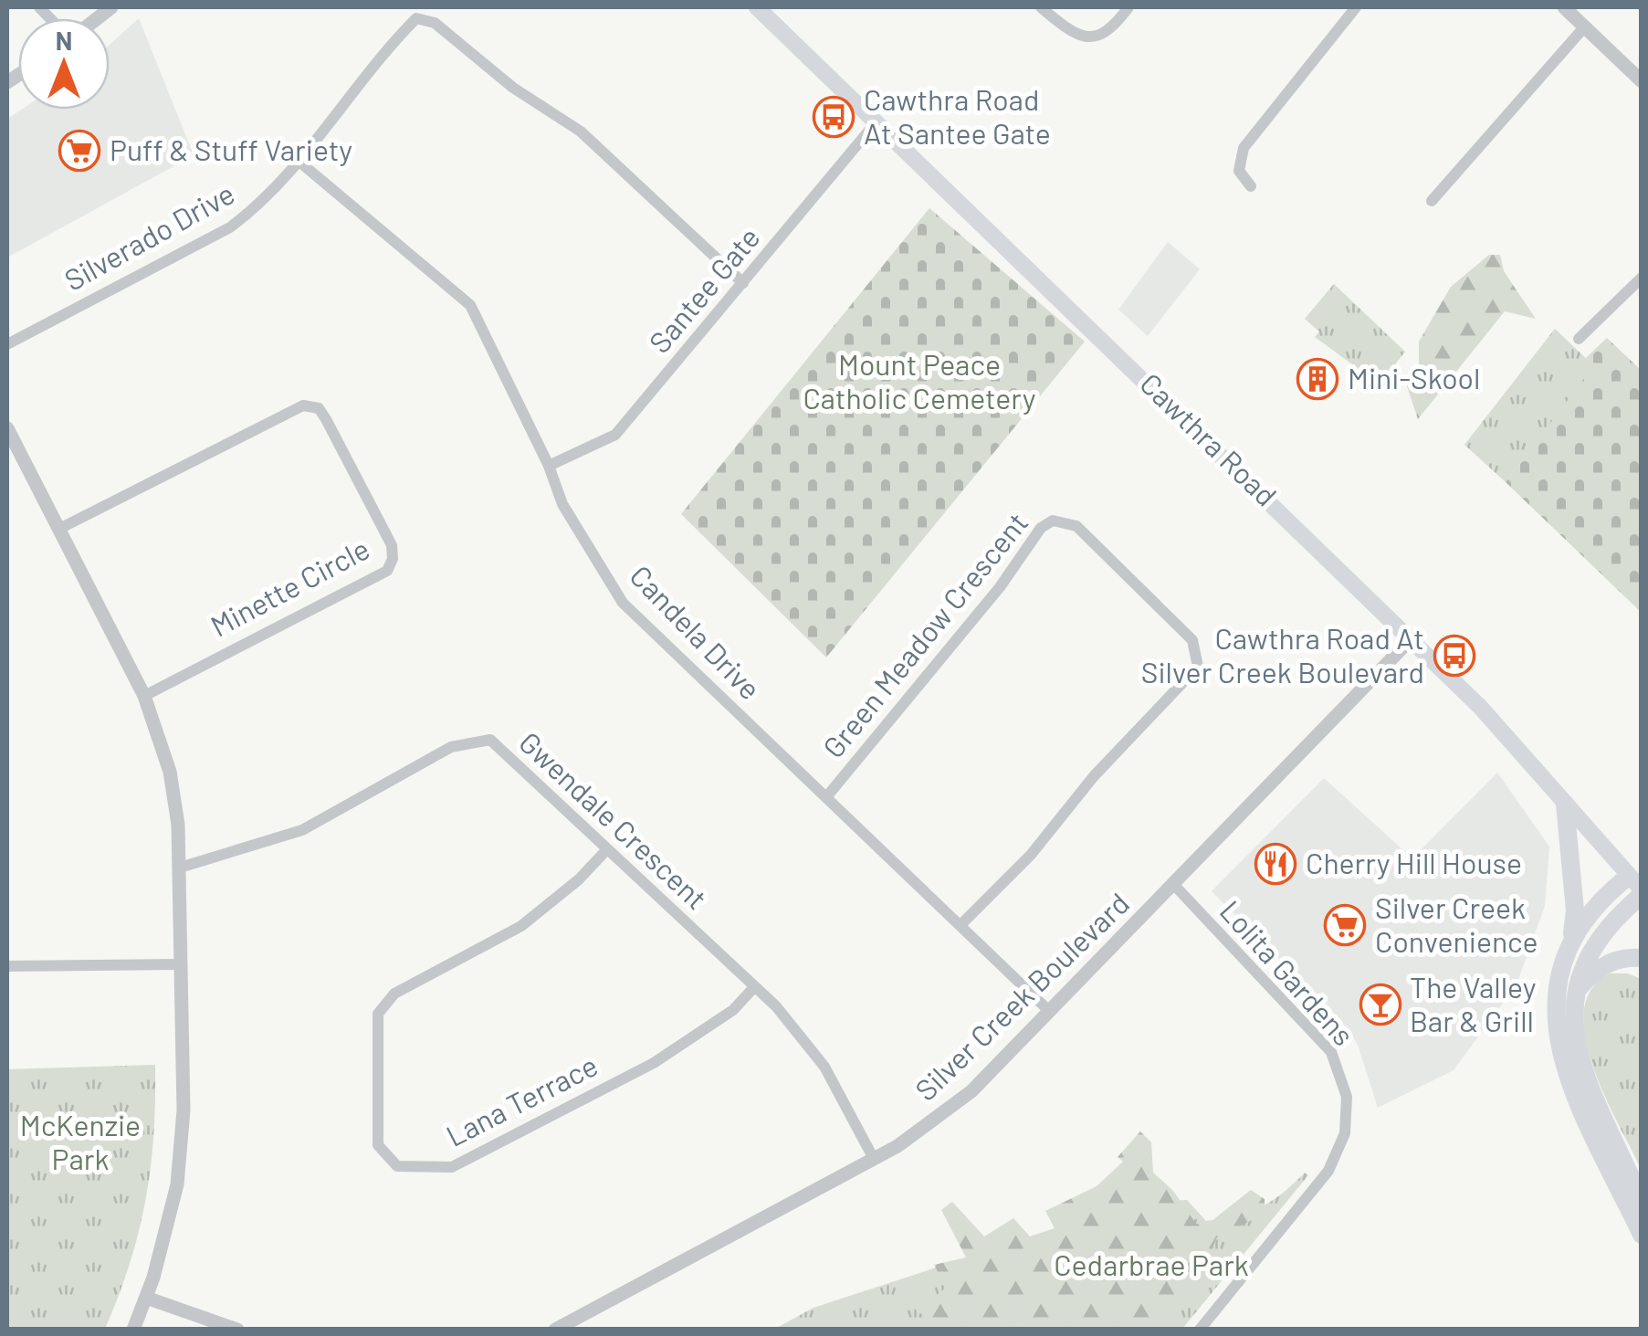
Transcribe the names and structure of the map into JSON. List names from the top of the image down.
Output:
{
  "streets": {
    "main road": ["Cawthra Road"],
    "street": [
      "Silverado Drive",
      "Santee Gate",
      "Minette Circle",
      "Candela Drive",
      "Green Meadow Crescent",
      "Gwendale Crescent",
      "Lolita Gardens",
      "Silver Creek Boulevard",
      "Lana Terrace"
    ]
  },
  "crossings": [
    ["Silverado Drive", "Santee Gate"],
    ["Silverado Drive", "Candela Drive"],
    ["Santee Gate", "Cawthra Road"],
    ["Santee Gate", "Candela Drive"],
    ["Cawthra Road", "Silver Creek Boulevard"],
    ["Candela Drive", "Green Meadow Crescent"],
    ["Candela Drive", "Silver Creek Boulevard"],
    ["Gwendale Crescent", "Silver Creek Boulevard"],
    ["Gwendale Crescent", "Lana Terrace"],
    ["Lolita Gardens", "Silver Creek Boulevard"]
  ],
  "parks": ["Mount Peace Catholic Cemetery", "McKenzie Park", "Cedarbrae Park"],
  "places": {
    "bus stop": ["Cawthra Road At Santee Gate", "Cawthra Road At Silver Creek Boulevard"],
    "supermarket": ["Puff & Stuff Variety", "Silver Creek Convenience"],
    "building": ["Mini-Skool"],
    "restaurant": ["Cherry Hill House"],
    "bar": ["The Valley Bar & Grill"]
  },
  "north": "top"
}
